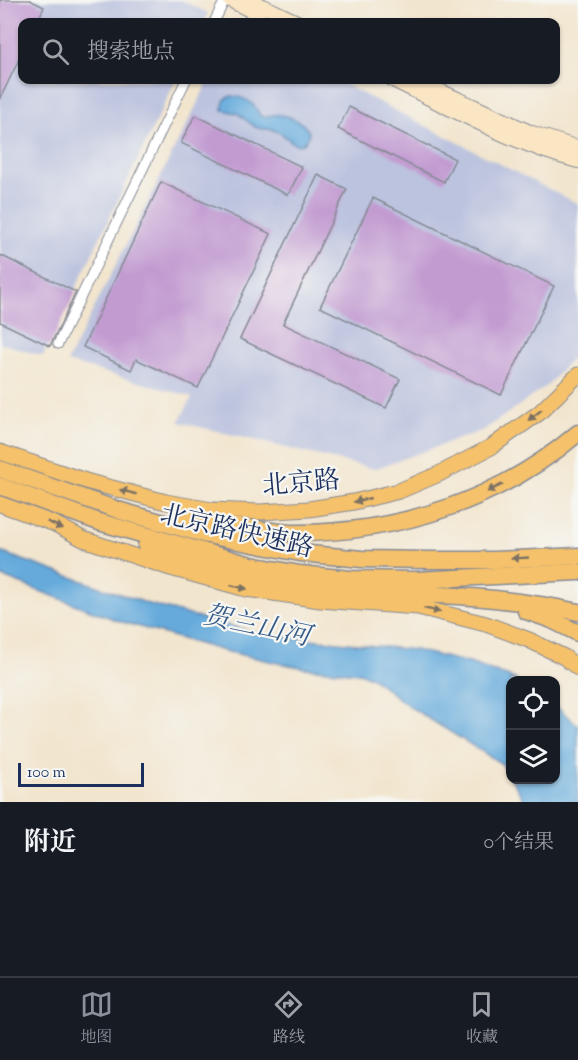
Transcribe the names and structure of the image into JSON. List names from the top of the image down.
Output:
{
  "streets": {
    "highway": ["北京路快速路"],
    "main road": ["北京路"]
  },
  "water": ["贺兰山河"],
  "scale_bar": "100 m",
  "page": {
    "search": "搜索地点",
    "scale": "100 m",
    "heading": ["附近", "0个结果"],
    "nav": ["地图", "路线", "收藏"]
  }
}
